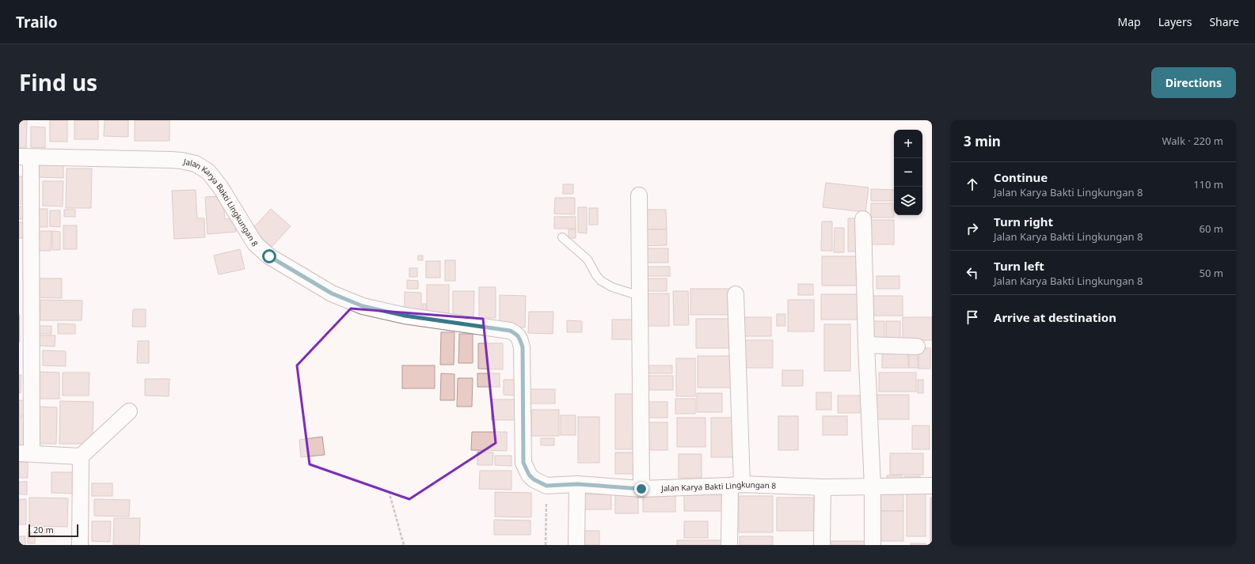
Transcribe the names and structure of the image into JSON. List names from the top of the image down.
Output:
{
  "streets": {
    "street": ["Jalan Karya Bakti Lingkungan 8"]
  },
  "scale_bar": "20 m",
  "page": {
    "header": "Trailo",
    "nav": ["Map", "Layers", "Share"],
    "title": "Find us",
    "buttons": "Directions",
    "heading": ["3 min", "Walk · 220 m"],
    "map_buttons": ["+", "−"],
    "list": [
      ["Continue", "Jalan Karya Bakti Lingkungan 8", "110 m"],
      ["Turn right", "Jalan Karya Bakti Lingkungan 8", "60 m"],
      ["Turn left", "Jalan Karya Bakti Lingkungan 8", "50 m"],
      "Arrive at destination"
    ],
    "scale": "20 m"
  }
}
